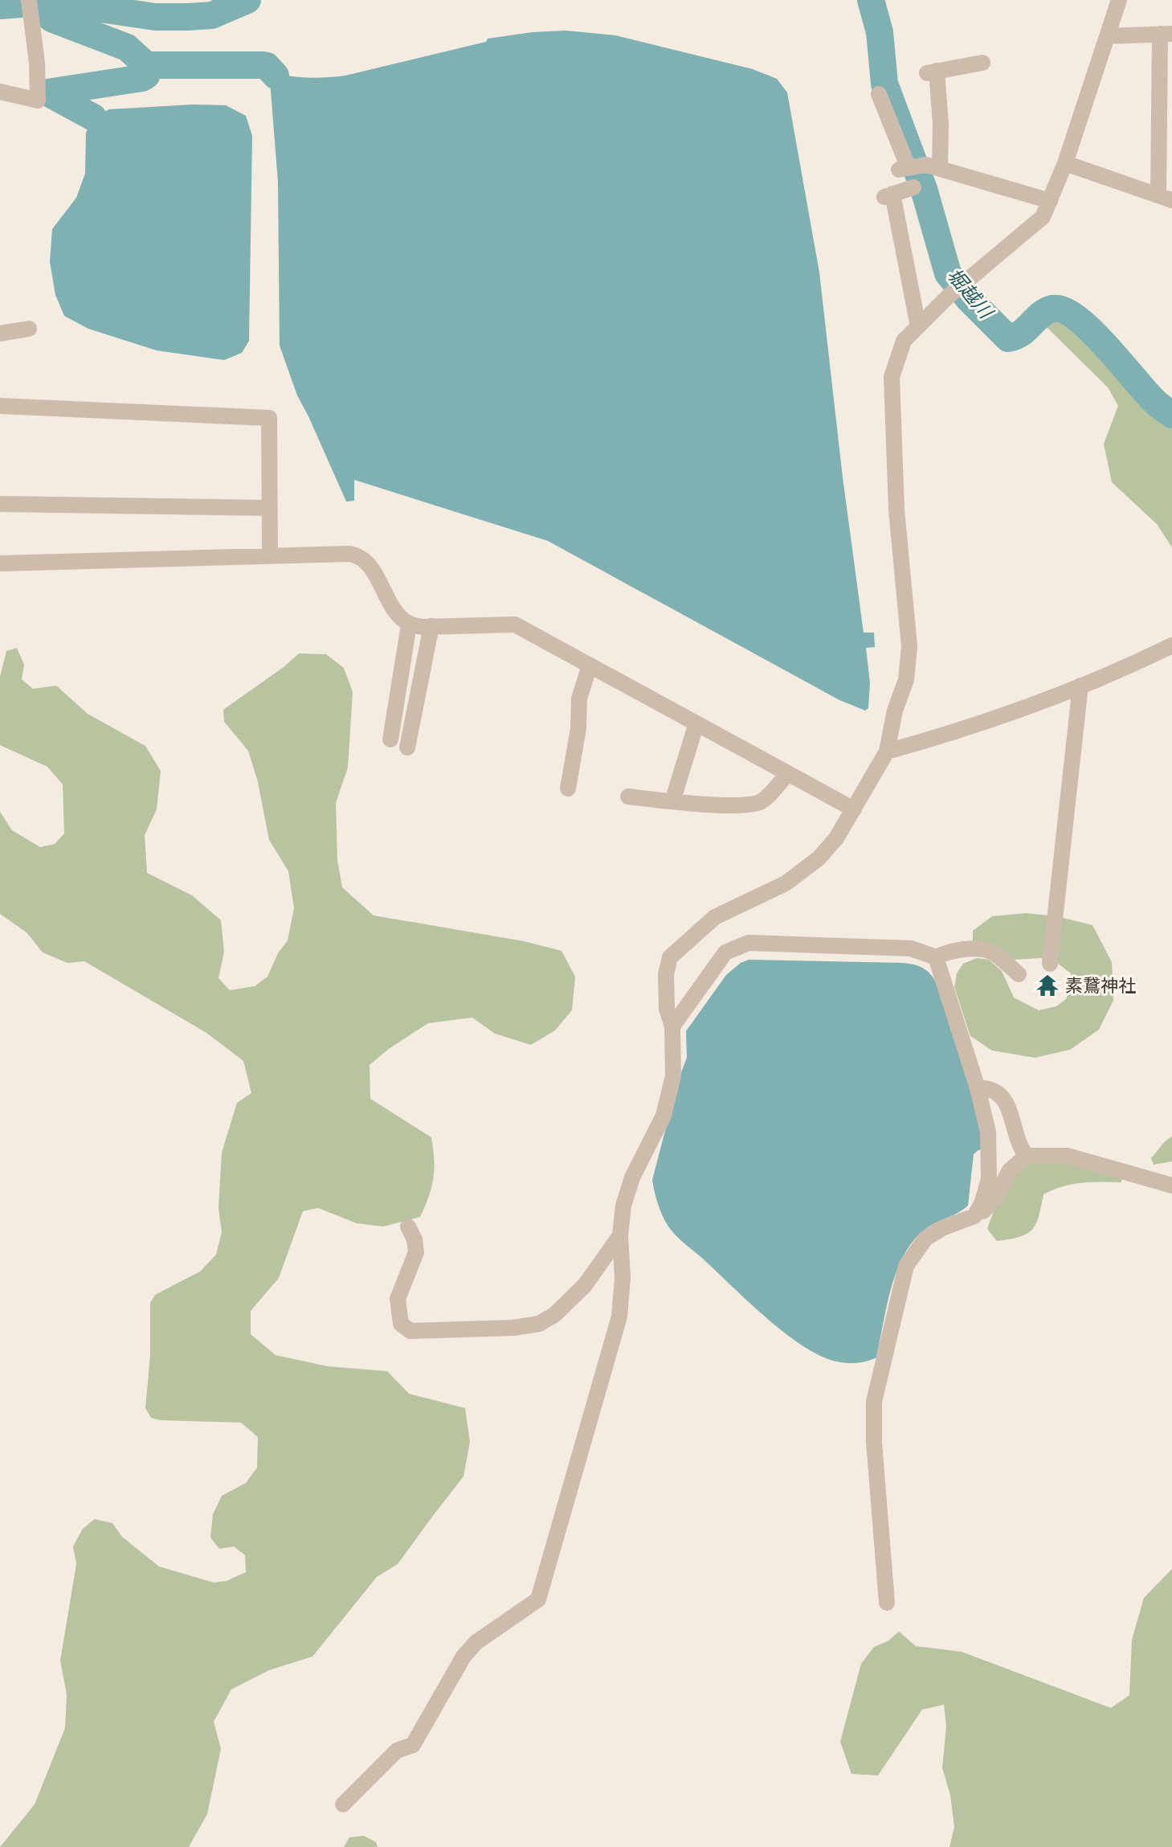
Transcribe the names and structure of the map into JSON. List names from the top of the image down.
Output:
{
  "water": ["堀越川"],
  "places": {
    "temple": ["素鵞神社"]
  }
}
